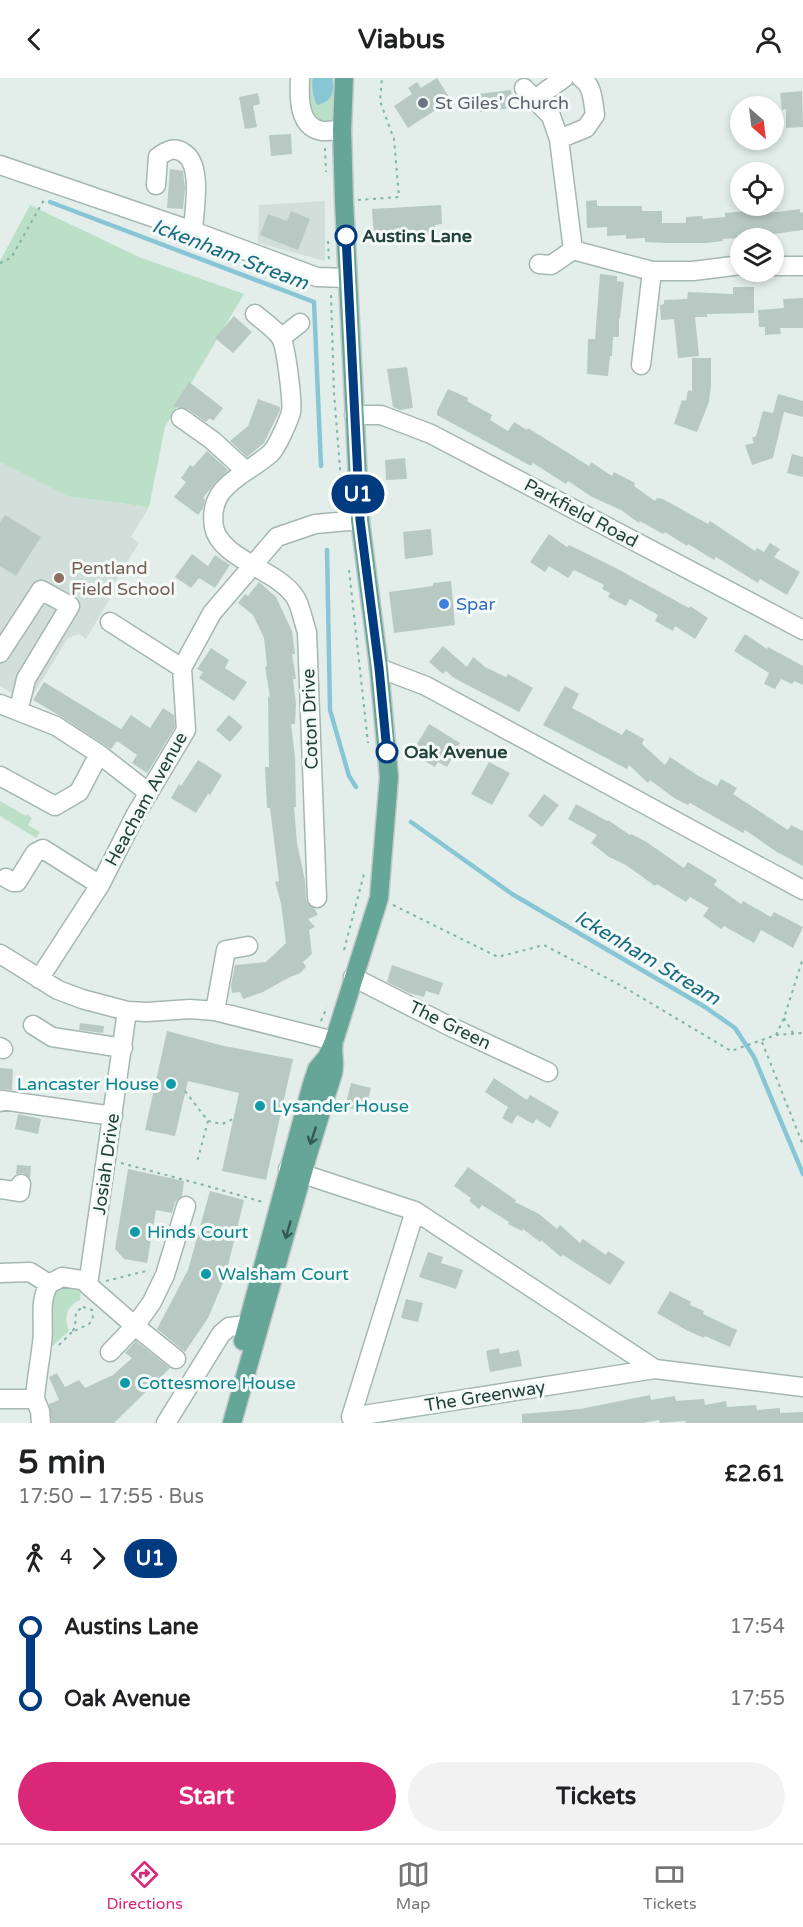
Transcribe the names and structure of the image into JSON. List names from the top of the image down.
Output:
{
  "streets": {
    "street": [
      "Parkfield Road",
      "Coton Drive",
      "Heacham Avenue",
      "The Green",
      "Josiah Drive",
      "The Greenway"
    ]
  },
  "water": ["Ickenham Stream"],
  "places": [
    "St Giles' Church",
    "Austins Lane",
    "Pentland Field School",
    "Spar",
    "Oak Avenue",
    "Lancaster House",
    "Lysander House",
    "Hinds Court",
    "Walsham Court",
    "Cottesmore House"
  ],
  "lines": ["bus line U1"],
  "north": "bottom right",
  "page": {
    "header": "Viabus",
    "on_map": "U1",
    "heading": ["5 min", "17:50 – 17:55 · Bus", "£2.61"],
    "legs": ["4", "U1"],
    "list": [
      {
        "name": "Austins Lane",
        "value": "17:54"
      },
      {
        "name": "Oak Avenue",
        "value": "17:55"
      }
    ],
    "buttons": ["Start", "Tickets"],
    "tabs": ["Directions", "Map", "Tickets"]
  }
}
